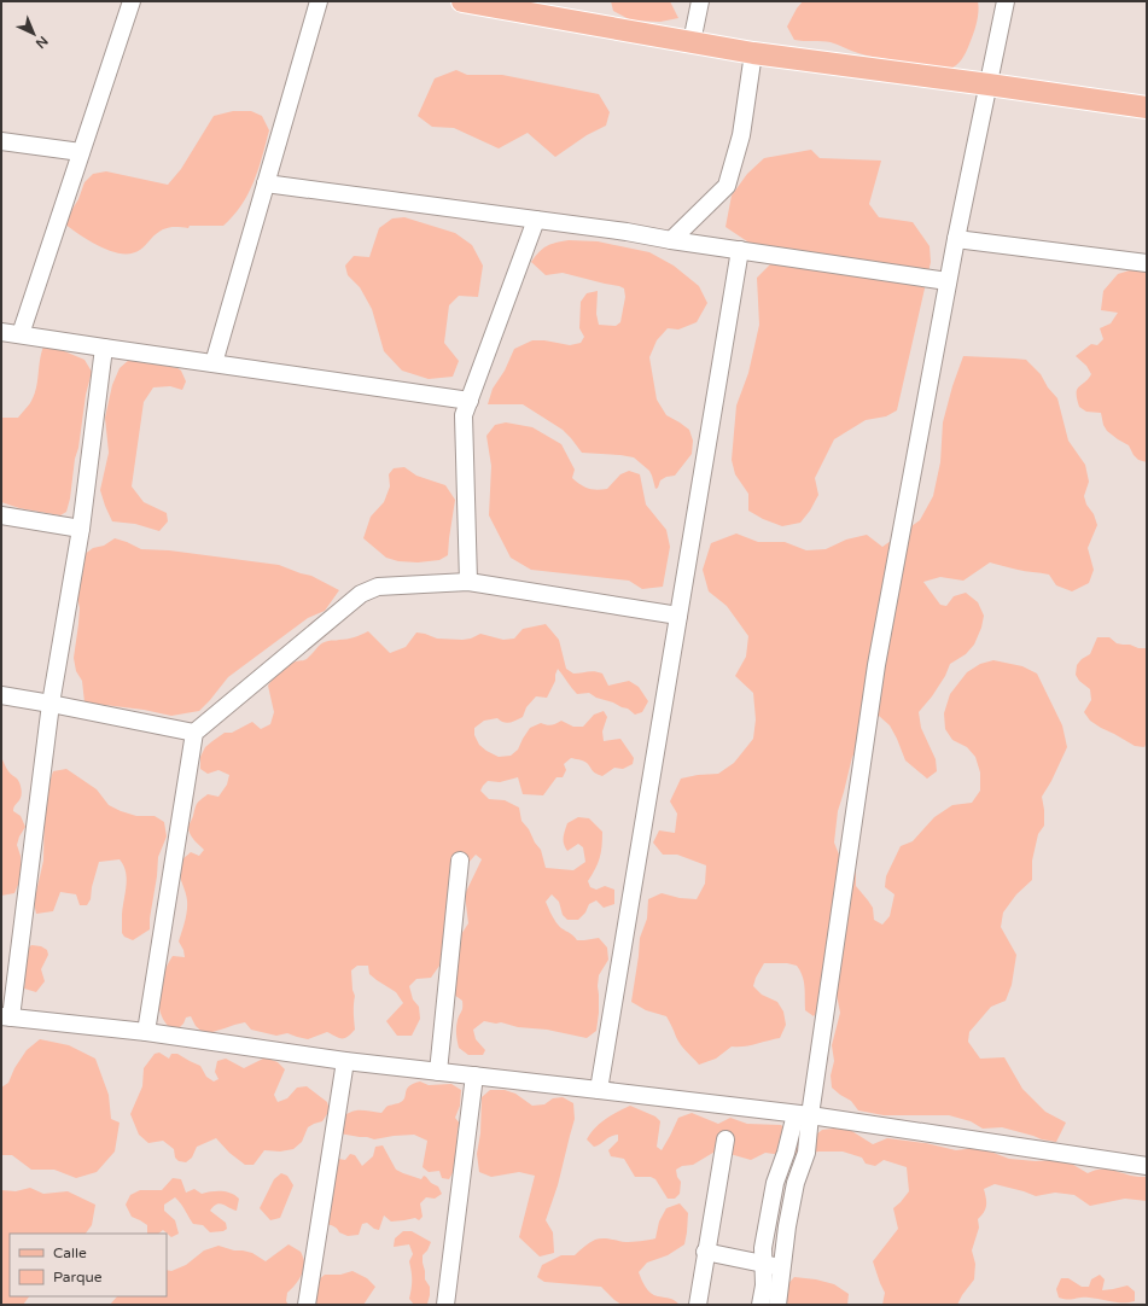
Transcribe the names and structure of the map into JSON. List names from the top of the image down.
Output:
{
  "legend": ["Calle", "Parque"],
  "north": "bottom right"
}
